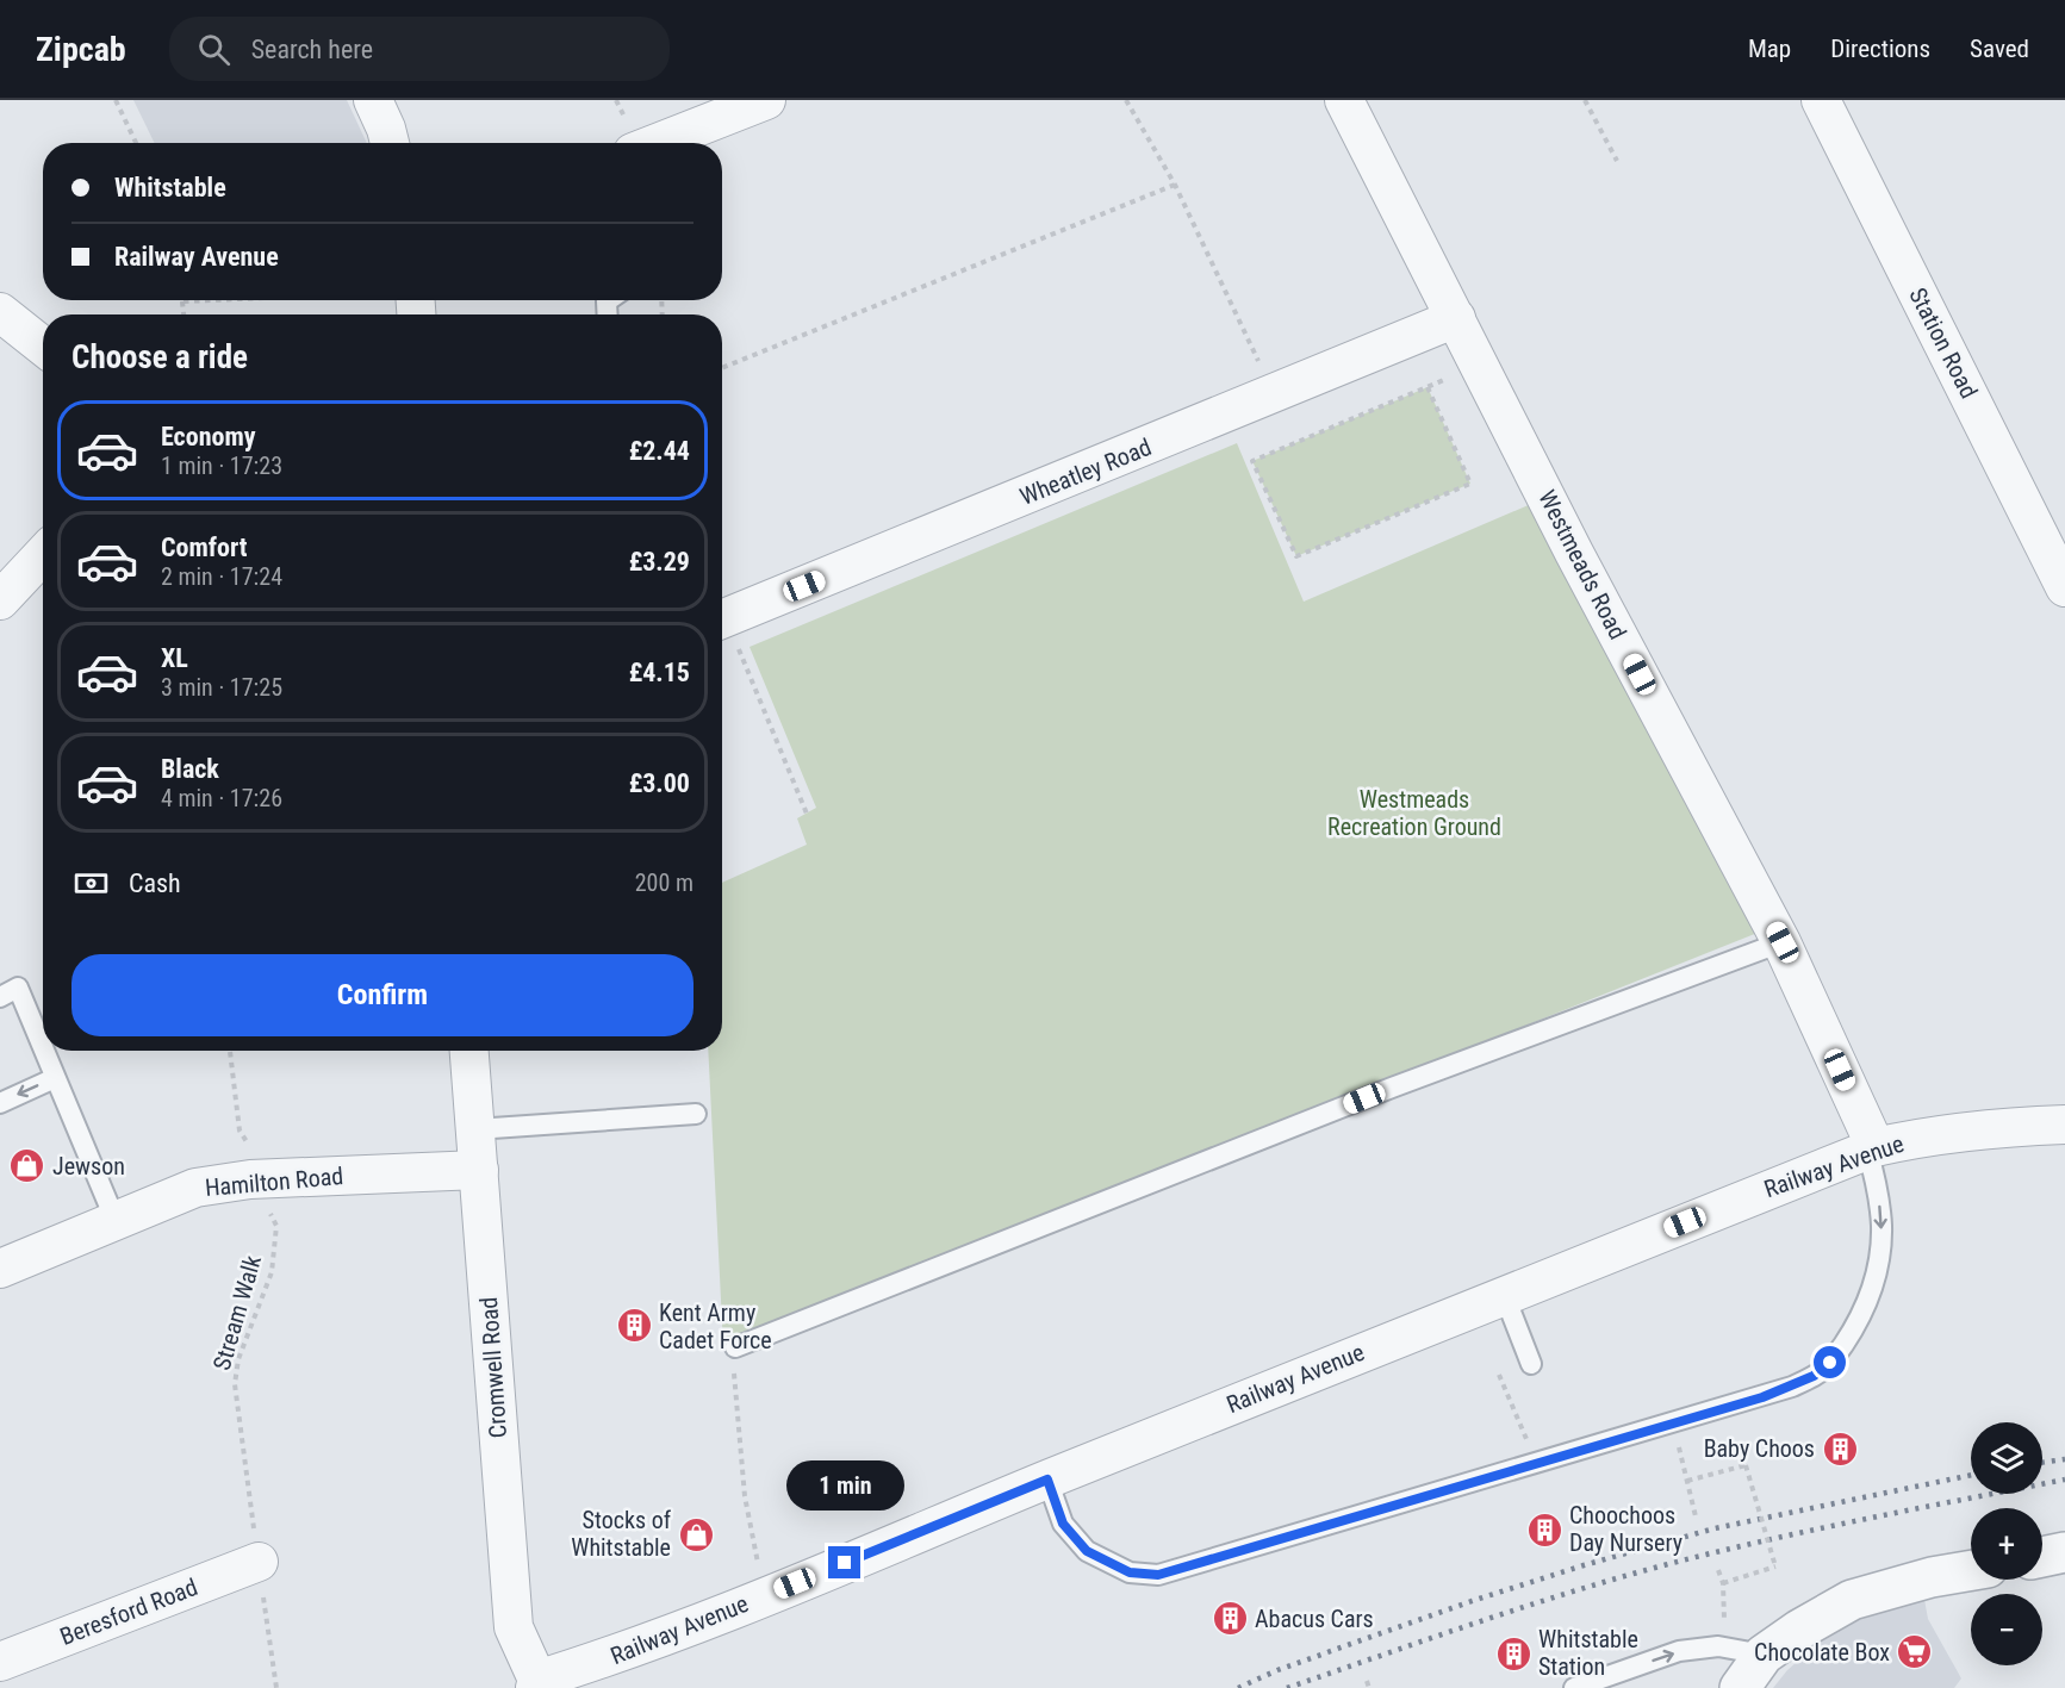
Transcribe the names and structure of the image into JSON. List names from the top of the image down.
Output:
{
  "streets": {
    "street": [
      "Station Road",
      "Wheatley Road",
      "Westmeads Road",
      "Railway Avenue",
      "Hamilton Road",
      "Cromwell Road",
      "Beresford Road"
    ],
    "path": ["Stream Walk"]
  },
  "crossings": [
    ["Wheatley Road", "Westmeads Road"],
    ["Westmeads Road", "Railway Avenue"],
    ["Railway Avenue", "Cromwell Road"],
    ["Hamilton Road", "Stream Walk"],
    ["Hamilton Road", "Cromwell Road"],
    ["Stream Walk", "Beresford Road"]
  ],
  "parks": ["Westmeads Recreation Ground"],
  "places": {
    "shop": ["Jewson", "Stocks of Whitstable"],
    "building": [
      "Kent Army Cadet Force",
      "Baby Choos",
      "Choochoos Day Nursery",
      "Abacus Cars",
      "Whitstable Station"
    ],
    "supermarket": ["Chocolate Box"]
  },
  "page": {
    "header": "Zipcab",
    "search": "Search here",
    "nav": ["Map", "Directions", "Saved"],
    "banner": ["Whitstable", "Railway Avenue"],
    "heading": "Choose a ride",
    "list": [
      {
        "name": "Economy",
        "note": "1 min · 17:23",
        "value": "£2.44"
      },
      {
        "name": "Comfort",
        "note": "2 min · 17:24",
        "value": "£3.29"
      },
      {
        "name": "XL",
        "note": "3 min · 17:25",
        "value": "£4.15"
      },
      {
        "name": "Black",
        "note": "4 min · 17:26",
        "value": "£3.00"
      }
    ],
    "pay": ["Cash", "200 m"],
    "buttons": "Confirm",
    "map_buttons": ["+", "−"],
    "bubble": "1 min"
  }
}
